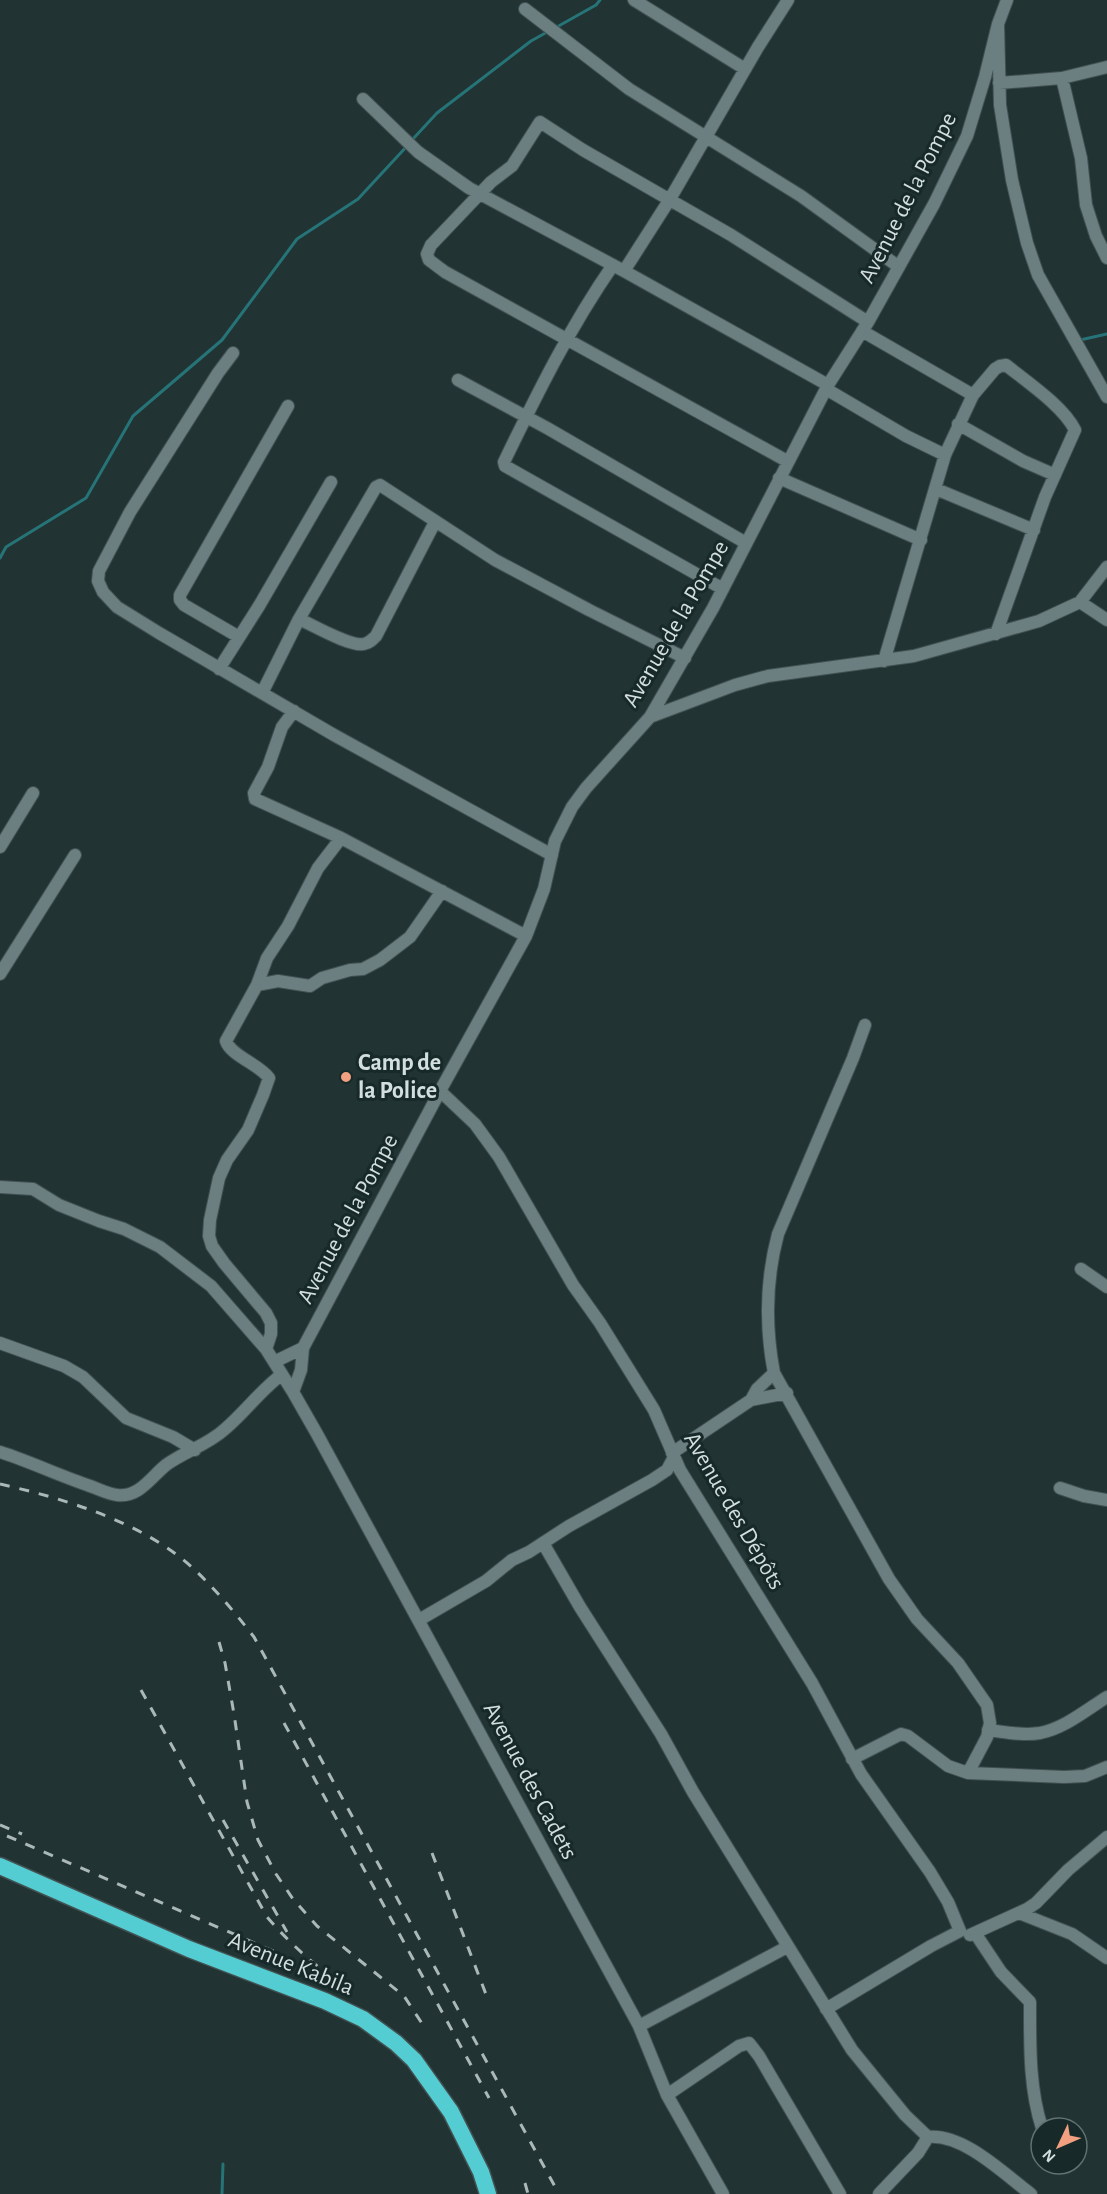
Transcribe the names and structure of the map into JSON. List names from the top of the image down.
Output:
{
  "streets": {
    "highway": ["Avenue Kabila"],
    "street": ["Avenue de la Pompe", "Avenue des Dépôts", "Avenue des Cadets"]
  },
  "crossings": [
    ["Avenue de la Pompe", "Avenue des Dépôts"],
    ["Avenue de la Pompe", "Avenue des Cadets"]
  ],
  "places": ["Camp de la Police"],
  "north": "bottom left"
}
